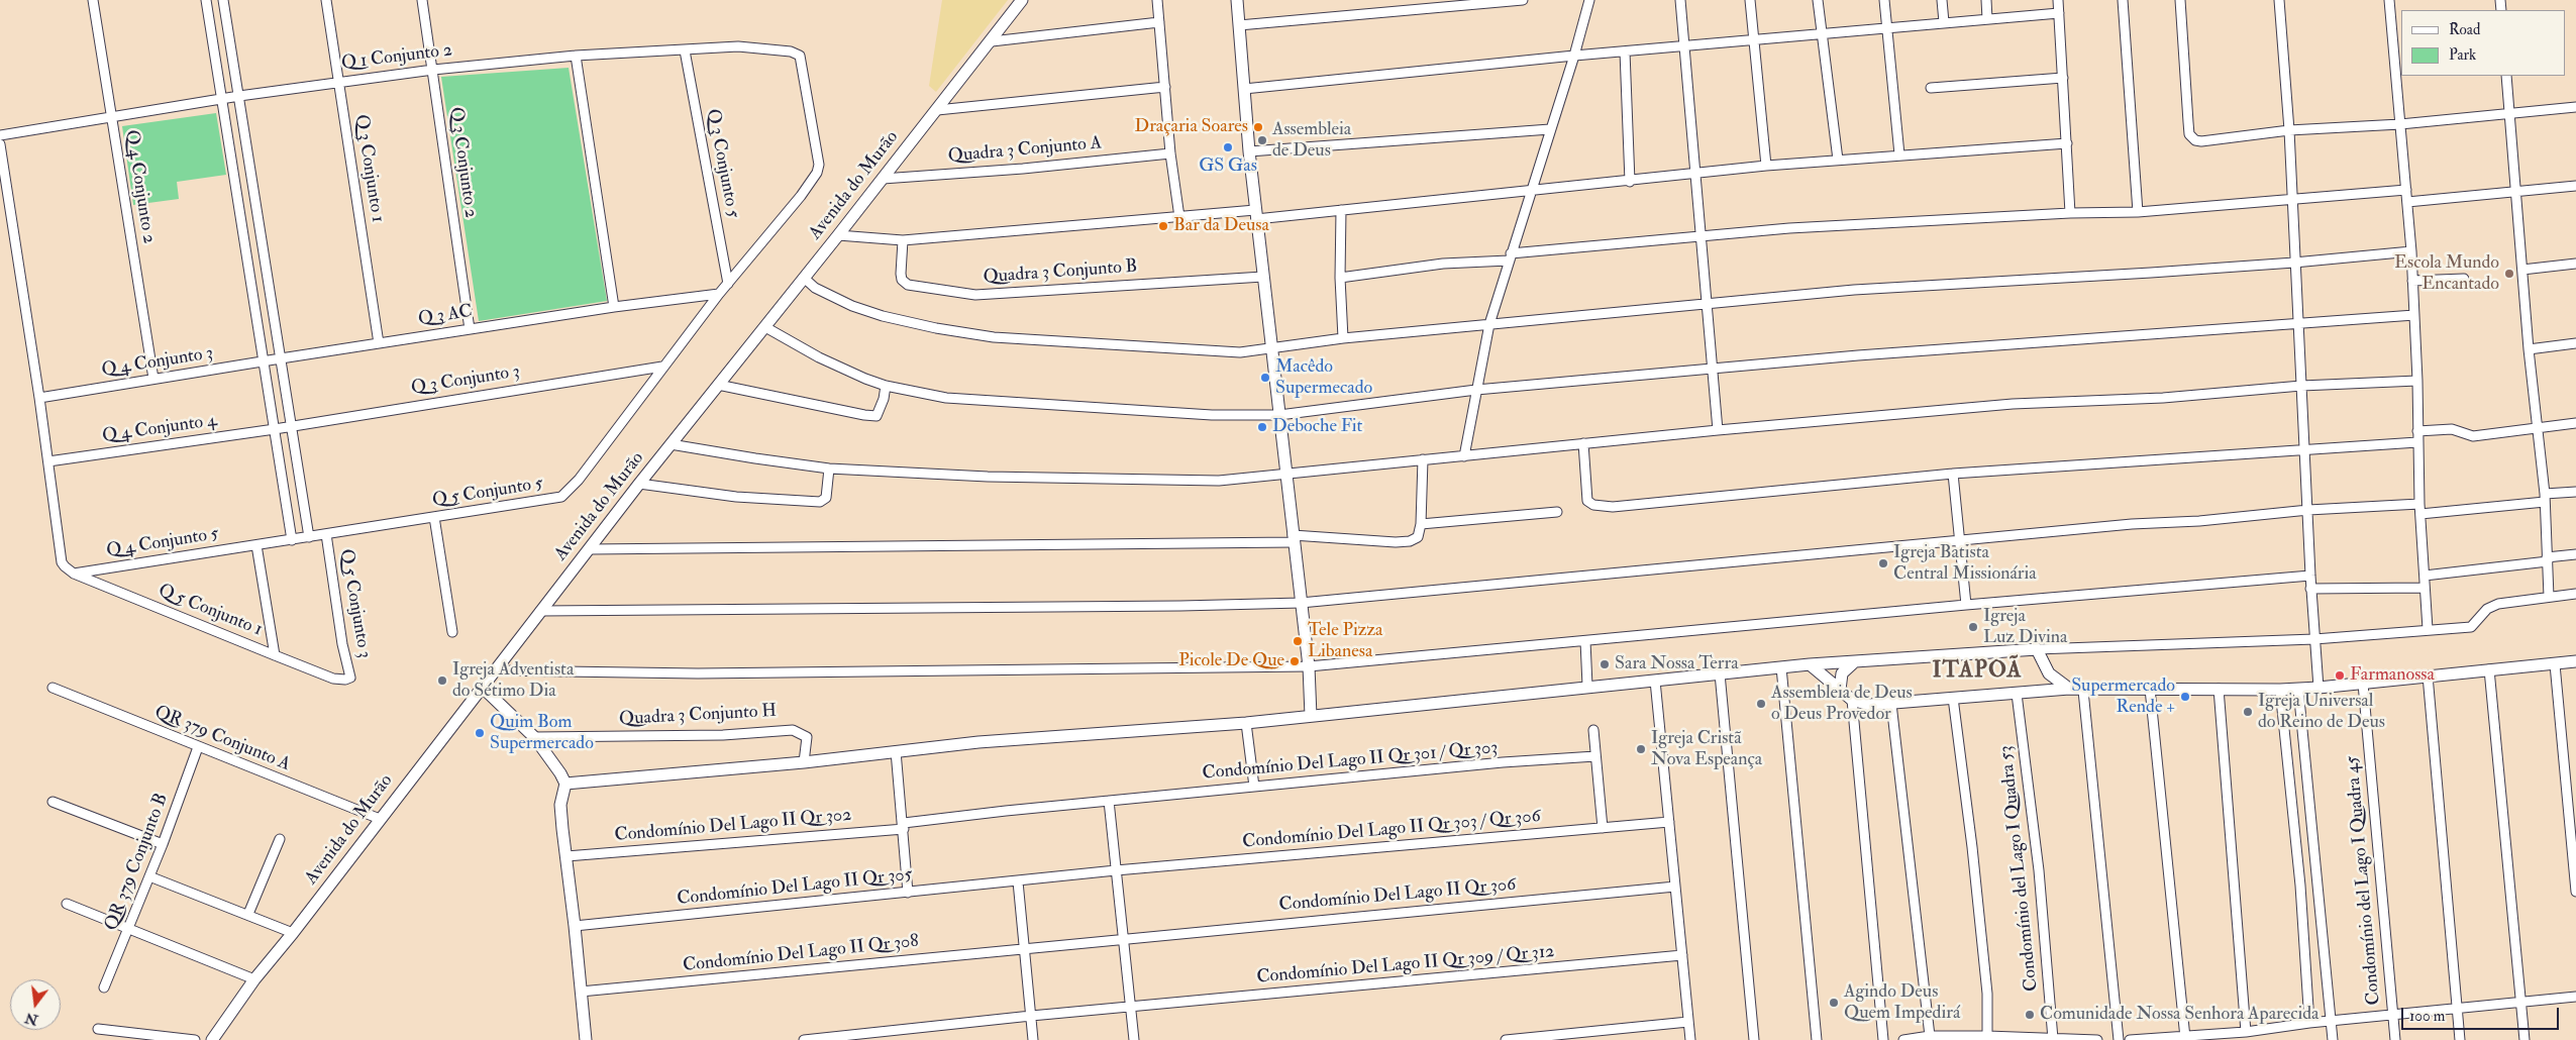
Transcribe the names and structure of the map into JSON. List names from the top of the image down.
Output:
{
  "streets": {
    "street": [
      "Q 1 Conjunto 2",
      "Quadra 3 Conjunto A",
      "Q 3 Conjunto 2",
      "Q 3 Conjunto 5",
      "Q 3 Conjunto 1",
      "Avenida do Murão",
      "Q 4 Conjunto 2",
      "Quadra 3 Conjunto B",
      "Q 3 AC",
      "Q 4 Conjunto 3",
      "Q 3 Conjunto 3",
      "Q 4 Conjunto 4",
      "Q 5 Conjunto 5",
      "Q 4 Conjunto 5",
      "Q 5 Conjunto 3",
      "Q 5 Conjunto 1",
      "Quadra 3 Conjunto H",
      "QR 379 Conjunto A",
      "Condomínio Del Lago II Qr 301 / Qr 303",
      "Condomínio Del Lago II Qr 302",
      "Condomínio Del Lago II Qr 303 / Qr 306",
      "QR 379 Conjunto B",
      "Condomínio del Lago I Quadra 53",
      "Condomínio del Lago I Quadra 45",
      "Condomínio Del Lago II Qr 305",
      "Condomínio Del Lago II Qr 306",
      "Condomínio Del Lago II Qr 308",
      "Condomínio Del Lago II Qr 309 / Qr 312"
    ]
  },
  "crossings": [
    ["Q 1 Conjunto 2", "Q 3 Conjunto 2"],
    ["Q 1 Conjunto 2", "Q 3 Conjunto 5"],
    ["Q 1 Conjunto 2", "Q 3 Conjunto 1"],
    ["Q 1 Conjunto 2", "Q 4 Conjunto 2"],
    ["Quadra 3 Conjunto A", "Avenida do Murão"],
    ["Q 3 Conjunto 2", "Q 3 AC"],
    ["Q 3 Conjunto 1", "Q 3 AC"],
    ["Avenida do Murão", "QR 379 Conjunto A"],
    ["Q 4 Conjunto 2", "Q 4 Conjunto 3"],
    ["Q 3 AC", "Q 4 Conjunto 3"],
    ["Q 3 AC", "Q 5 Conjunto 5"],
    ["Q 3 Conjunto 3", "Q 4 Conjunto 4"],
    ["Q 3 Conjunto 3", "Q 5 Conjunto 5"],
    ["Q 4 Conjunto 4", "Q 5 Conjunto 1"],
    ["Q 5 Conjunto 5", "Q 4 Conjunto 5"],
    ["Q 5 Conjunto 5", "Q 5 Conjunto 3"],
    ["Q 4 Conjunto 5", "Q 5 Conjunto 1"],
    ["Q 5 Conjunto 3", "Q 5 Conjunto 1"],
    ["QR 379 Conjunto A", "QR 379 Conjunto B"],
    ["Condomínio Del Lago II Qr 301 / Qr 303", "Condomínio Del Lago II Qr 302"],
    ["Condomínio Del Lago II Qr 303 / Qr 306", "Condomínio Del Lago II Qr 305"],
    ["Condomínio Del Lago II Qr 306", "Condomínio Del Lago II Qr 308"]
  ],
  "districts": ["ITAPOÃ"],
  "places": [
    "Draçaria Soares",
    "Assembleia de Deus",
    "GS Gas",
    "Bar da Deusa",
    "Escola Mundo Encantado",
    "Macêdo Supermecado",
    "Deboche Fit",
    "Igreja Batista Central Missionária",
    "Igreja Luz Divina",
    "Tele Pizza Libanesa",
    "Picole De Que",
    "Sara Nossa Terra",
    "Farmanossa",
    "Igreja Adventista do Sétimo Dia",
    "Supermercado Rende +",
    "Assembleia de Deus o Deus Provedor",
    "Igreja Universal do Reino de Deus",
    "Quim Bom Supermercado",
    "Igreja Cristã Nova Espeança",
    "Agindo Deus Quem Impedirá",
    "Comunidade Nossa Senhora Aparecida"
  ],
  "legend": ["Road", "Park"],
  "scale_bar": "100 m",
  "north": "bottom"
}
